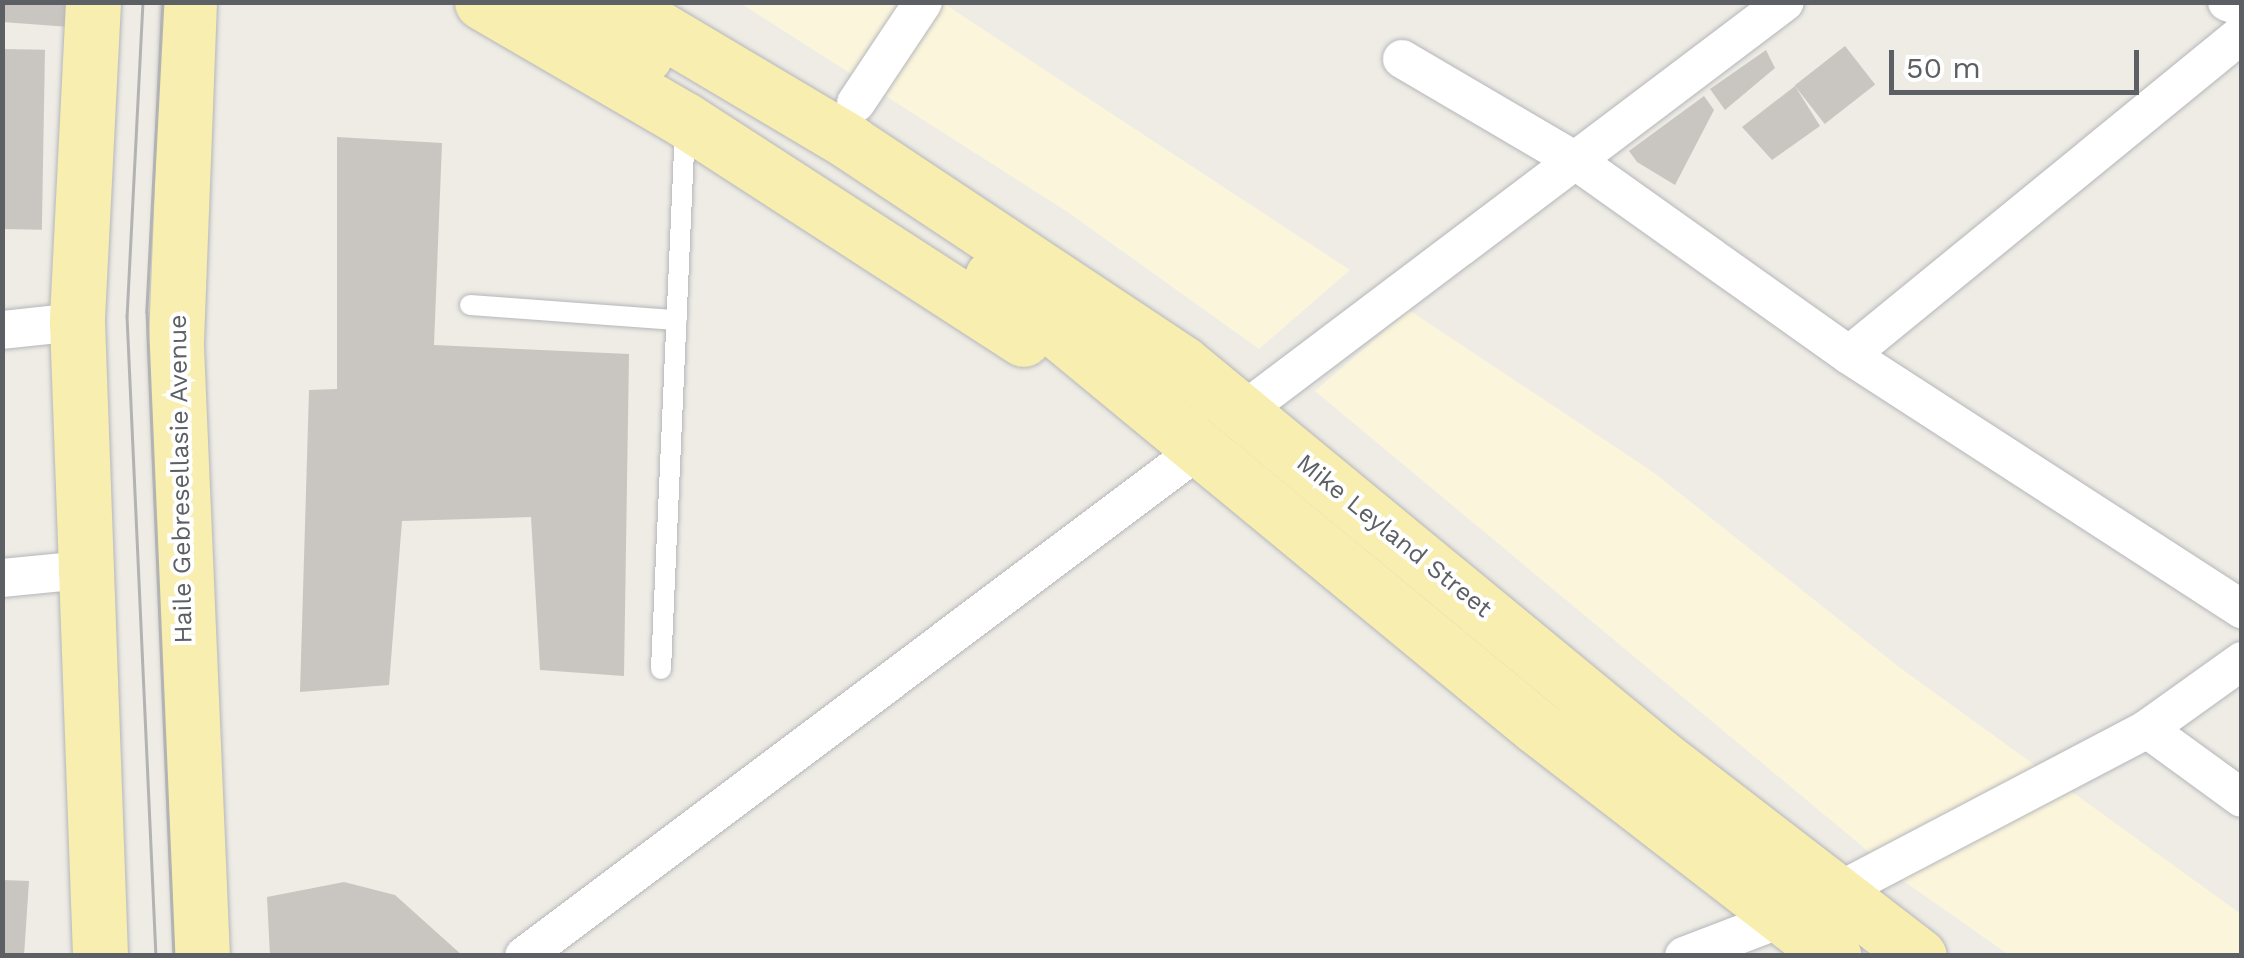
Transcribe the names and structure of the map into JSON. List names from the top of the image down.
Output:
{
  "streets": {
    "main road": ["Haile Gebresellasie Avenue", "Mike Leyland Street"]
  },
  "scale_bar": "50 m"
}
